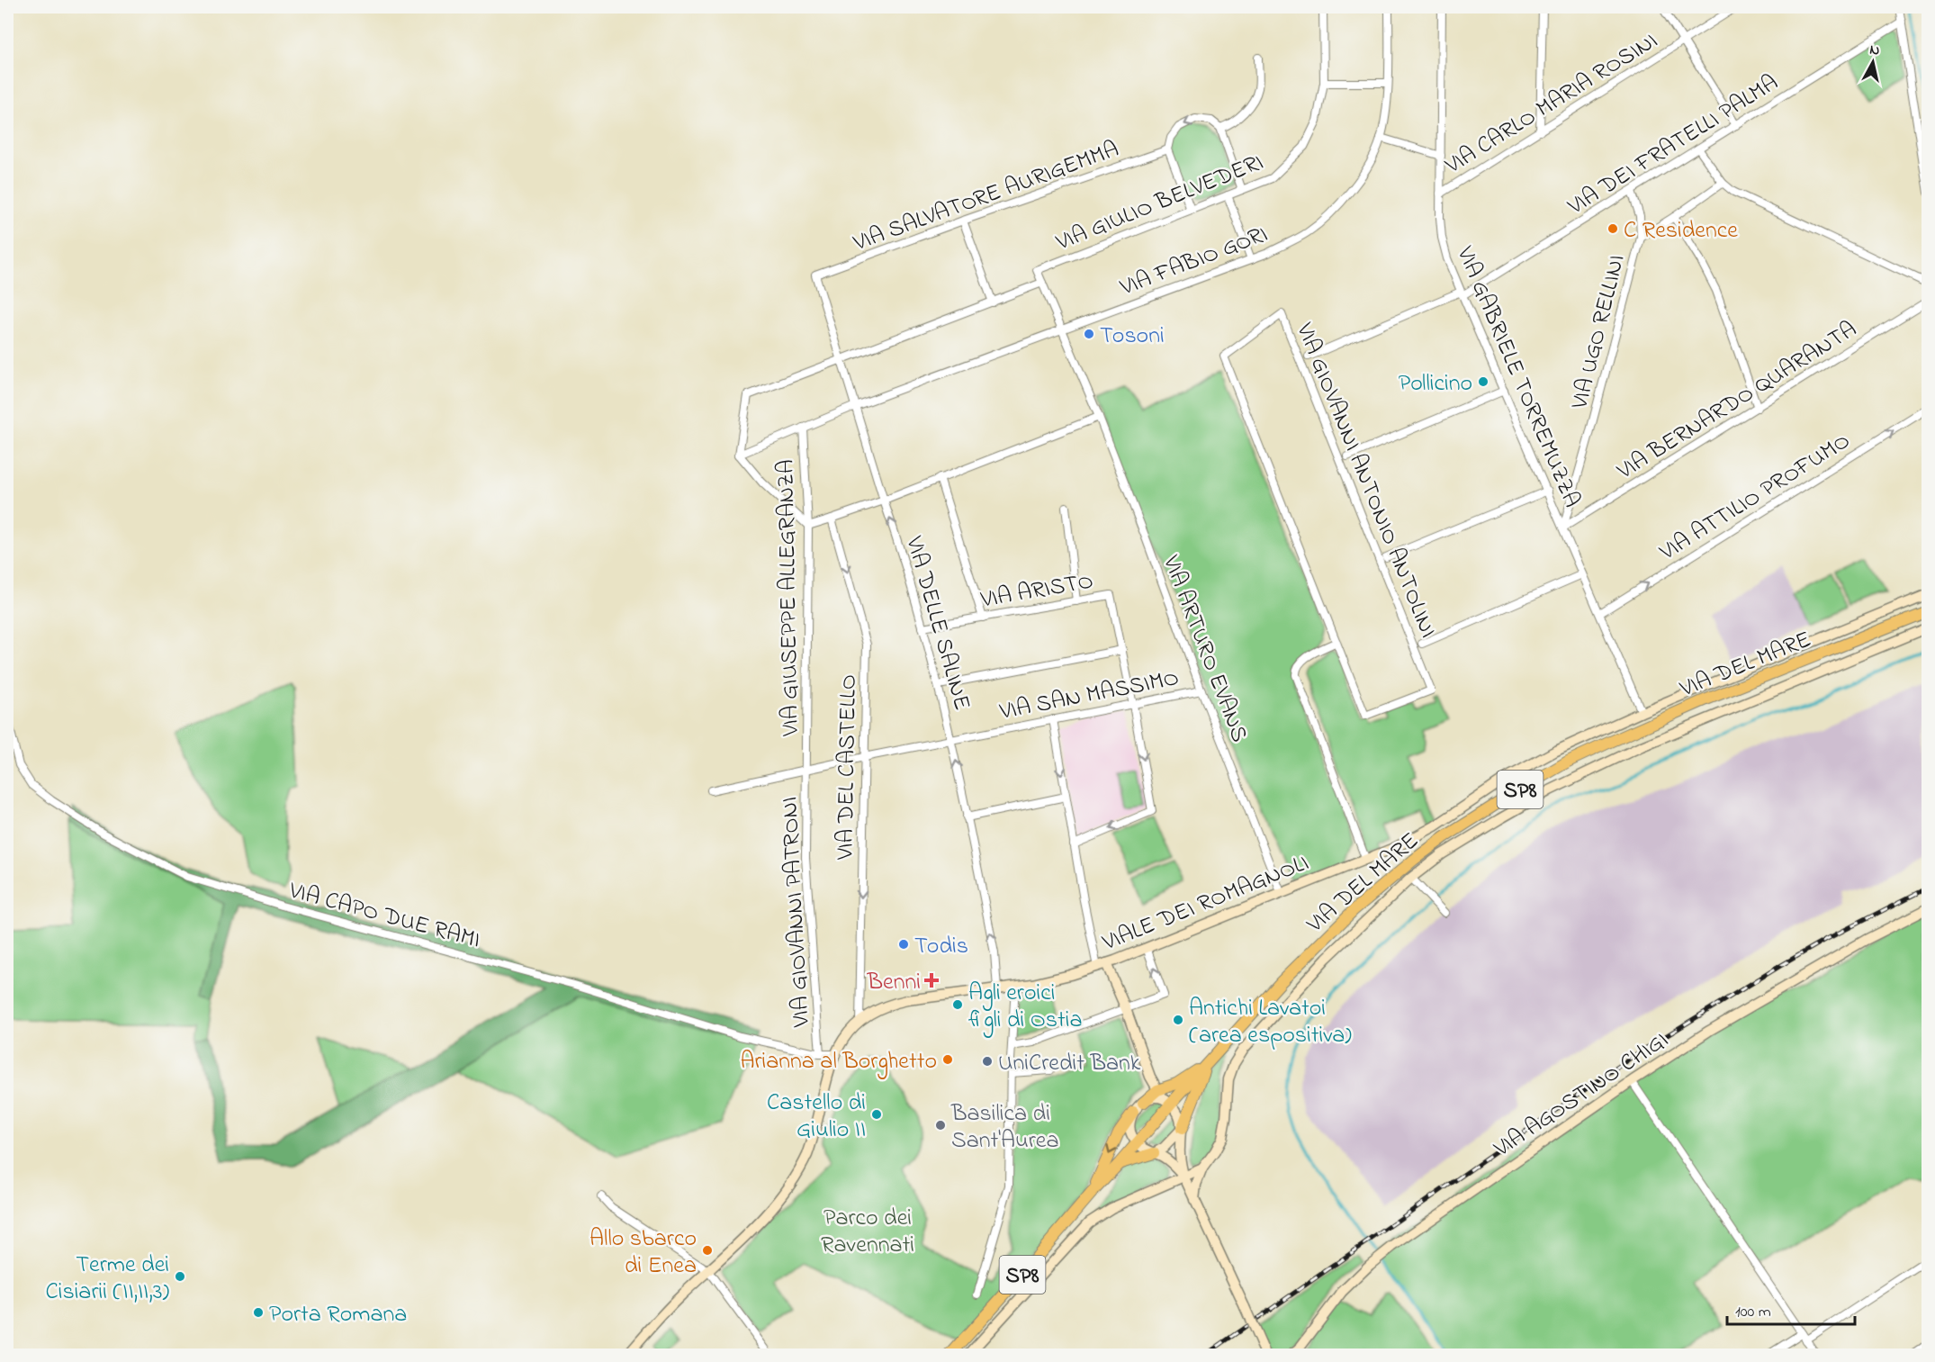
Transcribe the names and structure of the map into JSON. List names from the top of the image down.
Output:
{
  "streets": {
    "main road": [
      "VIA DEL MARE",
      "SP8",
      "VIALE DEI ROMAGNOLI",
      "VIA AGOSTINO CHIGI"
    ],
    "street": [
      "VIA CARLO MARIA ROSINI",
      "VIA DEI FRATELLI PALMA",
      "VIA SALVATORE AURIGEMMA",
      "VIA GIULIO BELVEDERI",
      "VIA FABIO GORI",
      "VIA UGO RELLINI",
      "VIA GABRIELE TORREMUZZA",
      "VIA BERNARDO QUARANTA",
      "VIA GIOVANNI ANTONIO ANTOLINI",
      "VIA ATTILIO PROFUMO",
      "VIA ARISTO",
      "VIA GIUSEPPE ALLEGRANZA",
      "VIA DELLE SALINE",
      "VIA ARTURO EVANS",
      "VIA SAN MASSIMO",
      "VIA DEL CASTELLO",
      "VIA GIOVANNI PATRONI",
      "VIA CAPO DUE RAMI"
    ]
  },
  "crossings": [
    ["VIA CARLO MARIA ROSINI", "VIA GABRIELE TORREMUZZA"],
    ["VIA DEI FRATELLI PALMA", "VIA UGO RELLINI"],
    ["VIA DEI FRATELLI PALMA", "VIA GABRIELE TORREMUZZA"],
    ["VIA SALVATORE AURIGEMMA", "VIA DELLE SALINE"],
    ["VIA GIULIO BELVEDERI", "VIA ARTURO EVANS"],
    ["VIA FABIO GORI", "VIA GIUSEPPE ALLEGRANZA"],
    ["VIA FABIO GORI", "VIA DELLE SALINE"],
    ["VIA FABIO GORI", "VIA ARTURO EVANS"],
    ["VIA UGO RELLINI", "VIA GABRIELE TORREMUZZA"],
    ["VIA UGO RELLINI", "VIA BERNARDO QUARANTA"],
    ["VIA GABRIELE TORREMUZZA", "VIA BERNARDO QUARANTA"],
    ["VIA GABRIELE TORREMUZZA", "VIA ATTILIO PROFUMO"],
    ["VIA GABRIELE TORREMUZZA", "VIALE DEI ROMAGNOLI"],
    ["VIA ARISTO", "VIA DELLE SALINE"],
    ["VIA ARISTO", "VIA SAN MASSIMO"],
    ["VIA GIUSEPPE ALLEGRANZA", "VIA SAN MASSIMO"],
    ["VIA GIUSEPPE ALLEGRANZA", "VIA GIOVANNI PATRONI"],
    ["VIA DELLE SALINE", "VIA SAN MASSIMO"],
    ["VIA DELLE SALINE", "VIALE DEI ROMAGNOLI"],
    ["VIA ARTURO EVANS", "VIA SAN MASSIMO"],
    ["VIA ARTURO EVANS", "VIALE DEI ROMAGNOLI"],
    ["VIA SAN MASSIMO", "VIA DEL CASTELLO"],
    ["VIA SAN MASSIMO", "VIA GIOVANNI PATRONI"],
    ["VIA DEL CASTELLO", "VIALE DEI ROMAGNOLI"],
    ["VIALE DEI ROMAGNOLI", "VIA CAPO DUE RAMI"],
    ["VIA GIOVANNI PATRONI", "VIA CAPO DUE RAMI"]
  ],
  "one_way": ["VIA ATTILIO PROFUMO", "VIA DEL CASTELLO"],
  "parks": ["Parco dei Ravennati"],
  "places": {
    "other": [
      "C Residence",
      "Tosoni",
      "Pollicino",
      "Todis",
      "Agli eroici figli di Ostia",
      "Antichi Lavatoi (area espositiva)",
      "Arianna al Borghetto",
      "UniCredit Bank",
      "Castello di Giulio II",
      "Basilica di Sant'Aurea",
      "Allo sbarco di Enea",
      "Terme dei Cisiarii (II,II,3)",
      "Porta Romana"
    ],
    "health": ["Benni"]
  },
  "scale_bar": "100 m",
  "north": "top"
}
